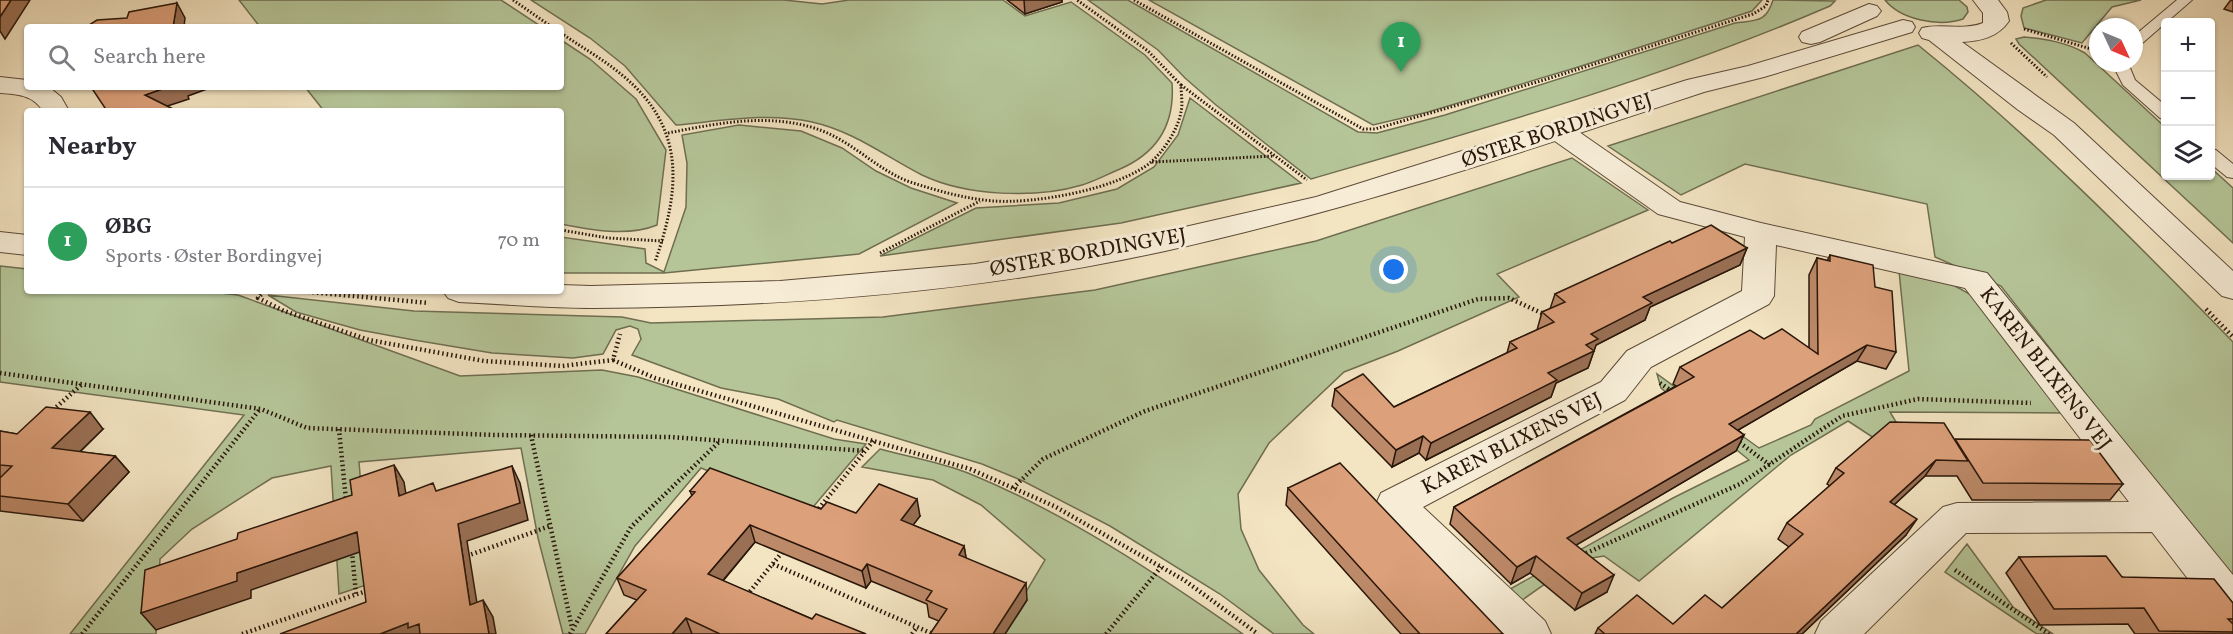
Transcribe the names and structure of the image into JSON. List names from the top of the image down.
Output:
{
  "streets": {
    "street": ["ØSTER BORDINGVEJ", "KAREN BLIXENS VEJ"]
  },
  "crossings": [
    ["ØSTER BORDINGVEJ", "KAREN BLIXENS VEJ"]
  ],
  "north": "bottom right",
  "page": {
    "map_buttons": ["+", "−"],
    "pins": "1",
    "search": "Search here",
    "heading": "Nearby",
    "list": [
      {
        "mark": "1",
        "name": "ØBG",
        "note": "Sports · Øster Bordingvej",
        "value": "70 m"
      }
    ]
  }
}
